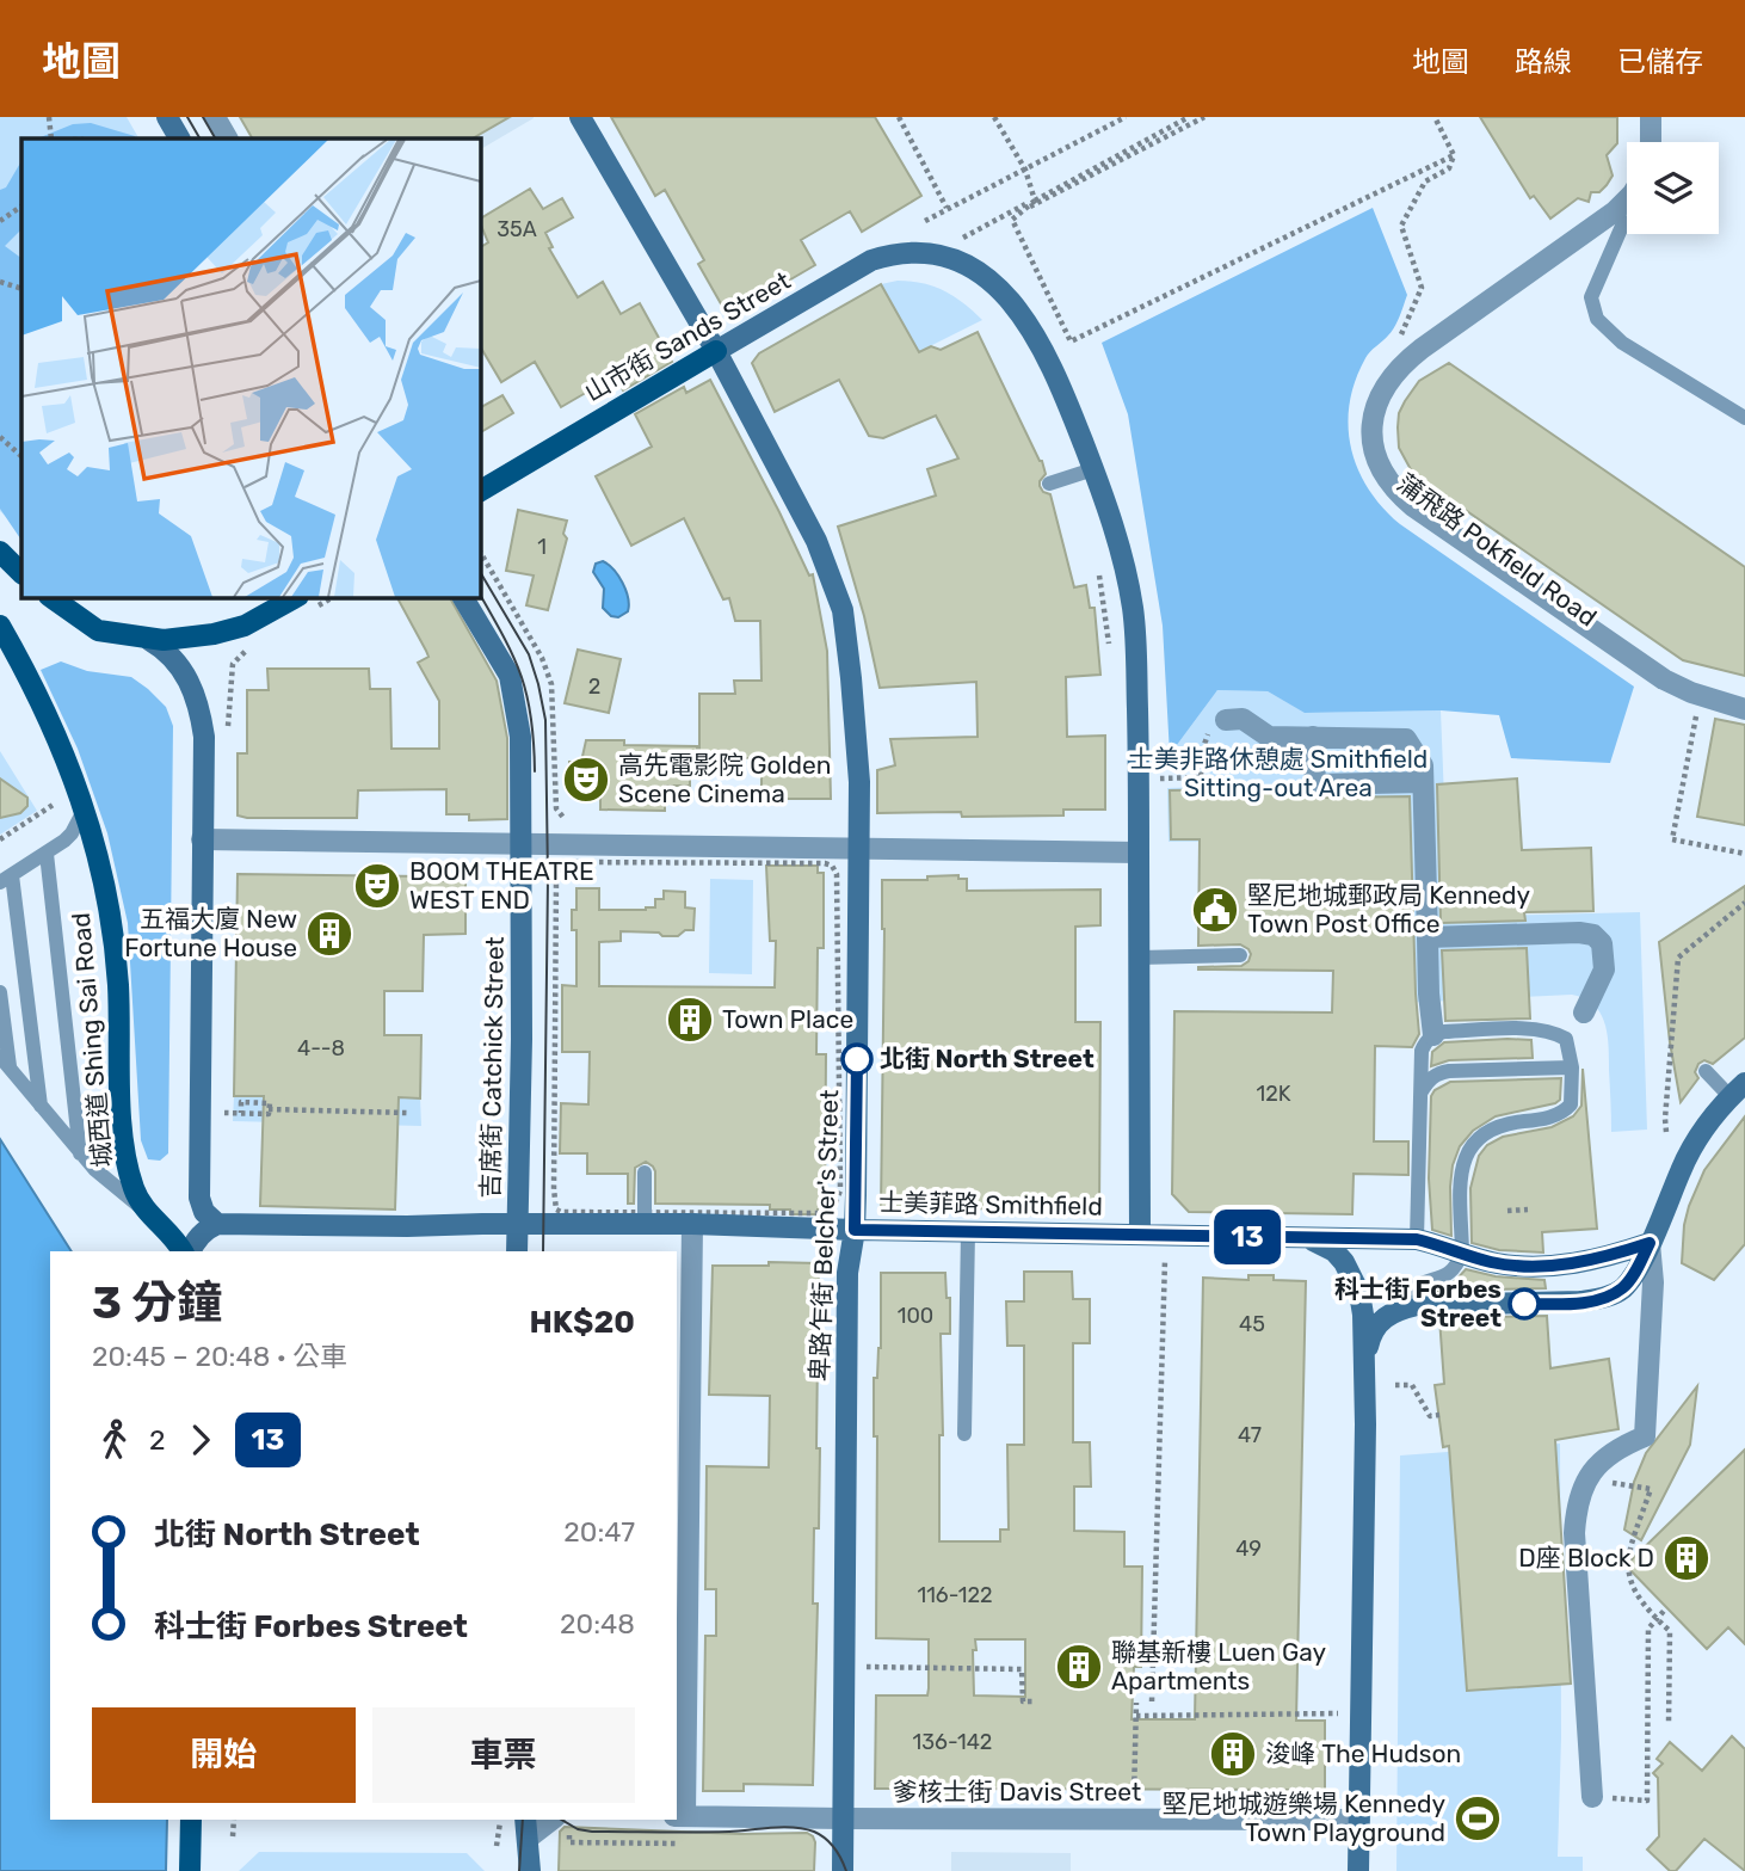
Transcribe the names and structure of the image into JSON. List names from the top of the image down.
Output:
{
  "streets": {
    "main road": [
      "山市街 Sands Street",
      "城西道 Shing Sai Road",
      "吉席街 Catchick Street",
      "士美菲路 Smithfield",
      "卑路乍街 Belcher's Street"
    ],
    "street": ["蒲飛路 Pokfield Road", "爹核士街 Davis Street"]
  },
  "crossings": [
    ["山市街 Sands Street", "士美菲路 Smithfield"],
    ["山市街 Sands Street", "卑路乍街 Belcher's Street"],
    ["吉席街 Catchick Street", "士美菲路 Smithfield"],
    ["士美菲路 Smithfield", "卑路乍街 Belcher's Street"],
    ["卑路乍街 Belcher's Street", "爹核士街 Davis Street"]
  ],
  "parks": ["士美非路休憩處 Smithfield Sitting-out Area"],
  "places": {
    "theatre": ["高先電影院 Golden Scene Cinema", "BOOM THEATRE WEST END"],
    "public building": ["堅尼地城郵政局 Kennedy Town Post Office"],
    "building": [
      "五福大廈 New Fortune House",
      "Town Place",
      "D座 Block D",
      "聯基新樓 Luen Gay Apartments",
      "浚峰 The Hudson"
    ],
    "other": ["北街 North Street", "科士街 Forbes Street"],
    "sports": ["堅尼地城遊樂場 Kennedy Town Playground"]
  },
  "lines": ["bus line 13"],
  "house_numbers": [
    "35A",
    "1",
    "2",
    "4--8",
    "12K",
    "100",
    "45",
    "47",
    "49",
    "116-122",
    "136-142"
  ],
  "page": {
    "header": "地圖",
    "nav": ["地圖", "路線", "已儲存"],
    "on_map": "13",
    "heading": ["3 分鐘", "20:45 – 20:48 · 公車", "HK$20"],
    "legs": ["2", "13"],
    "list": [
      {
        "name": "北街 North Street",
        "value": "20:47"
      },
      {
        "name": "科士街 Forbes Street",
        "value": "20:48"
      }
    ],
    "buttons": ["開始", "車票"]
  }
}
